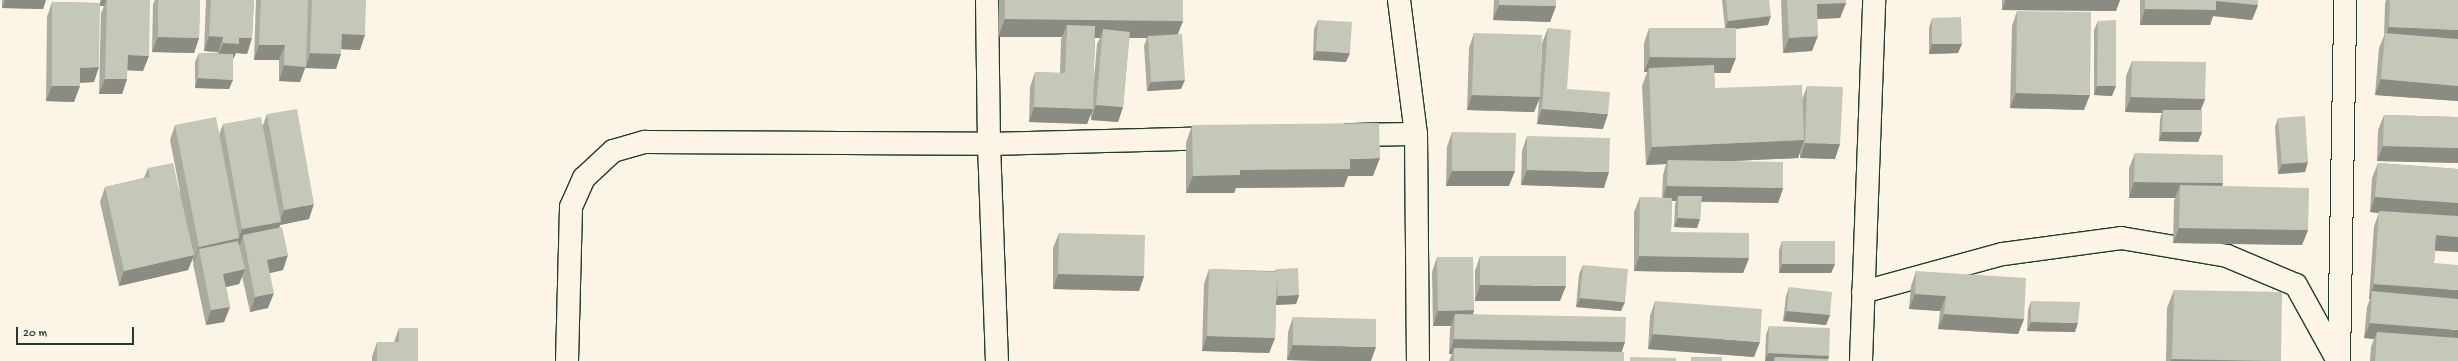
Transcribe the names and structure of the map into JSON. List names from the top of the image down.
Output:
{
  "scale_bar": "20 m"
}
